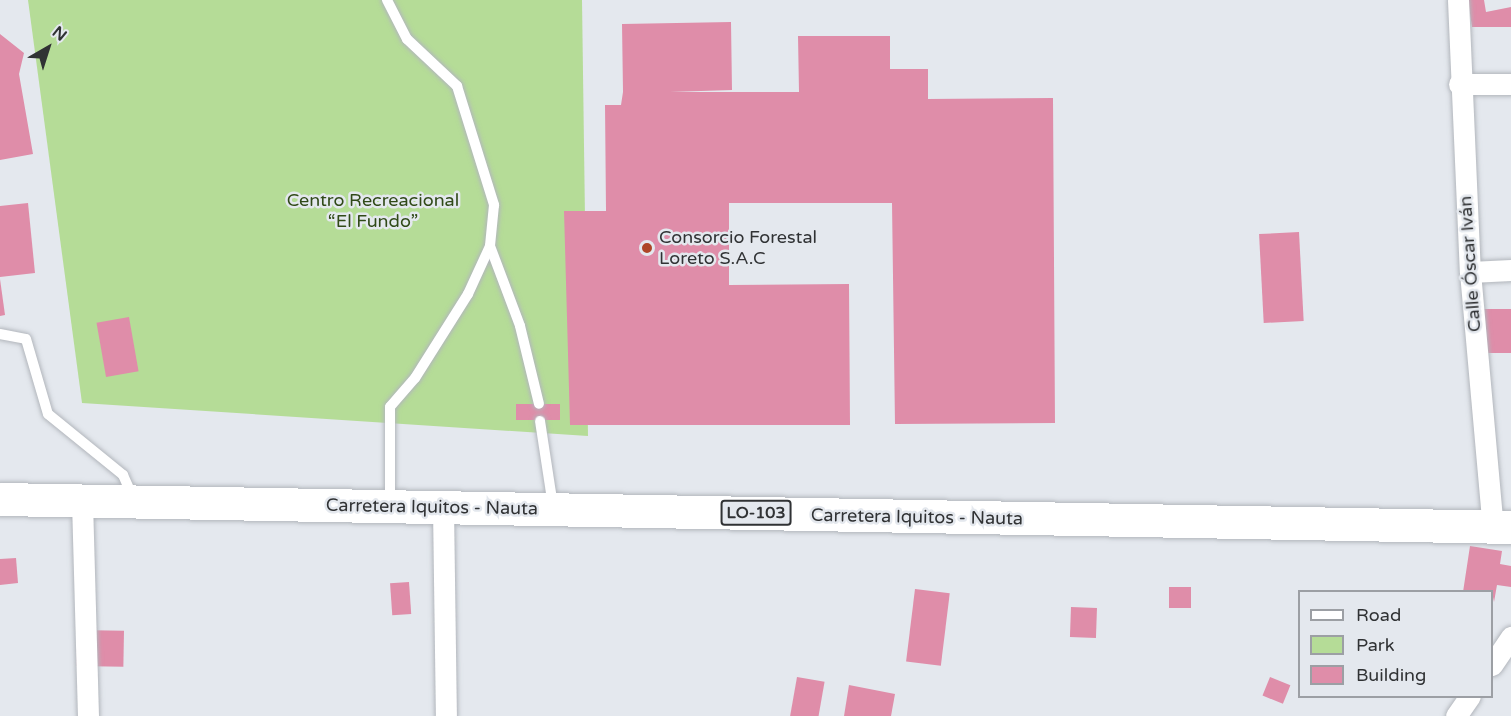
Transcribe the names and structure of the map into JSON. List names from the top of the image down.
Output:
{
  "streets": {
    "main road": ["Carretera Iquitos - Nauta", "LO-103"],
    "street": ["Calle Óscar Iván"]
  },
  "crossings": [
    ["Calle Óscar Iván", "Carretera Iquitos - Nauta"]
  ],
  "parks": ["Centro Recreacional “El Fundo”"],
  "places": ["Consorcio Forestal Loreto S.A.C"],
  "legend": ["Road", "Park", "Building"],
  "north": "top right"
}
